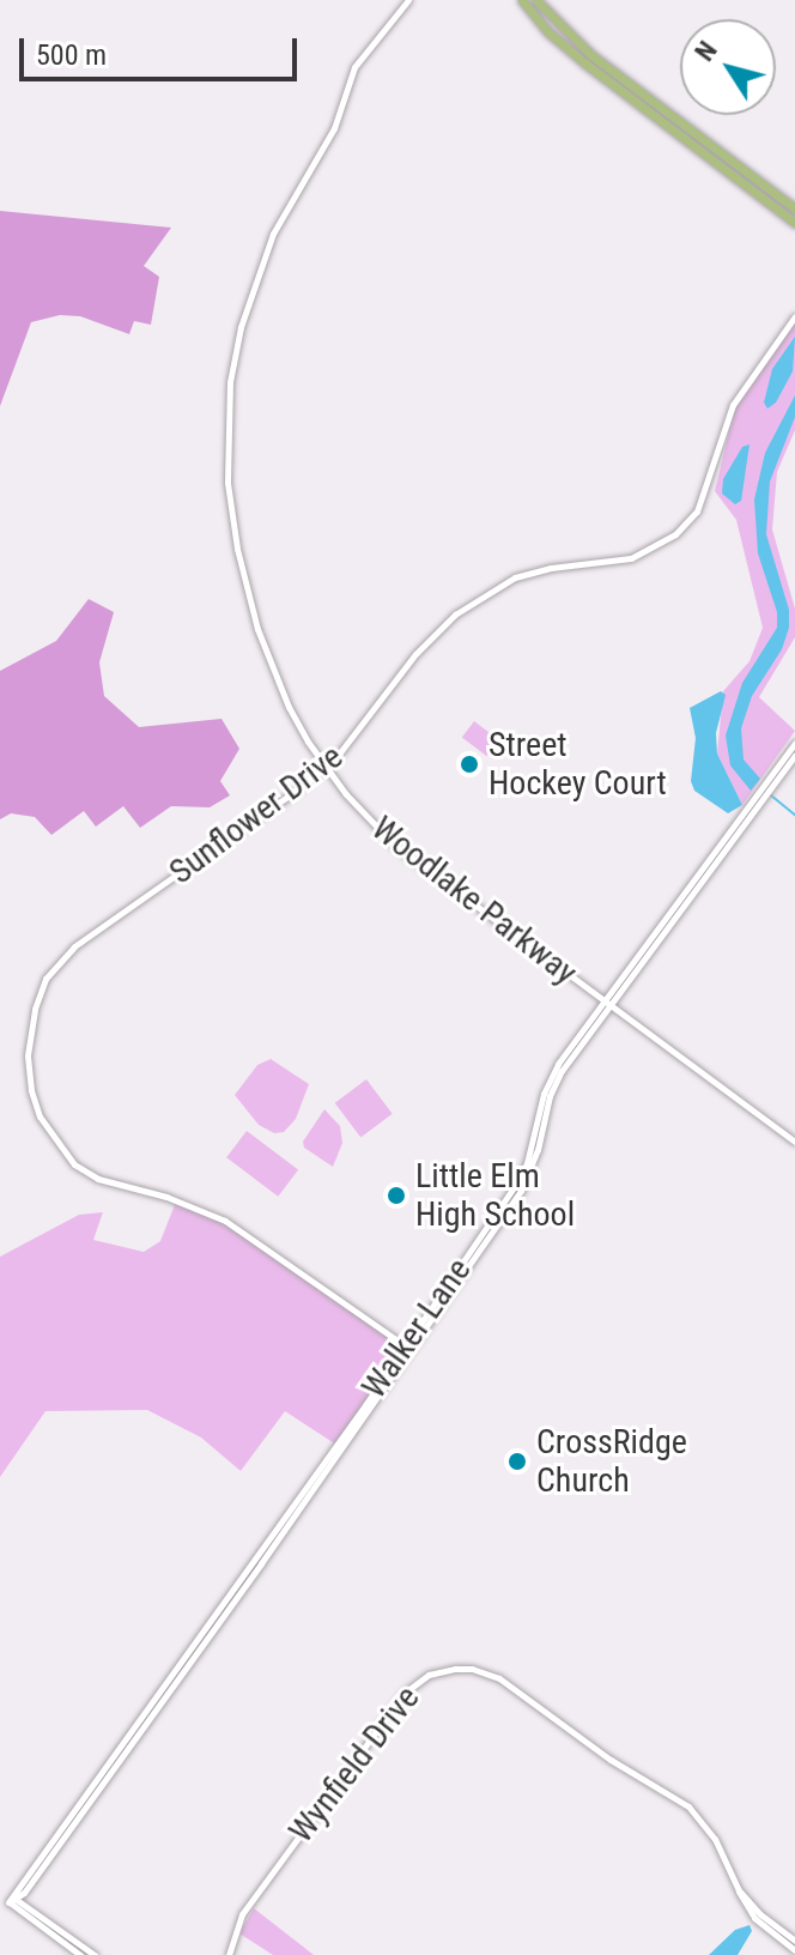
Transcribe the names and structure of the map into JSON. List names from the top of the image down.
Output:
{
  "streets": {
    "street": [
      "Sunflower Drive",
      "Woodlake Parkway",
      "Walker Lane",
      "Wynfield Drive"
    ]
  },
  "crossings": [
    ["Sunflower Drive", "Woodlake Parkway"],
    ["Sunflower Drive", "Walker Lane"],
    ["Woodlake Parkway", "Walker Lane"]
  ],
  "places": ["Street Hockey Court", "Little Elm High School", "CrossRidge Church"],
  "scale_bar": "500 m",
  "north": "top left"
}
